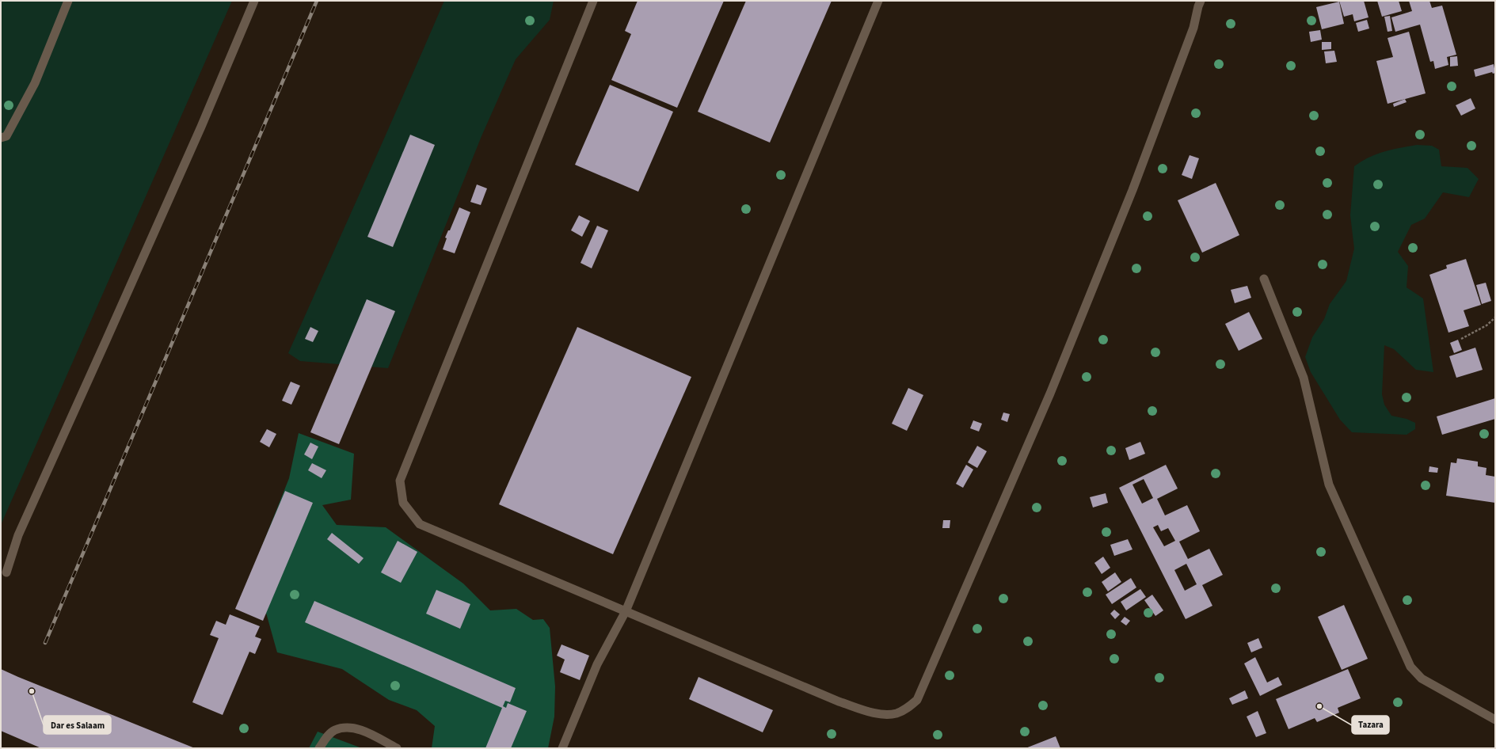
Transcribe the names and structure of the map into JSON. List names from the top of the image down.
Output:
{
  "places": ["Dar es Salaam", "Tazara"]
}
